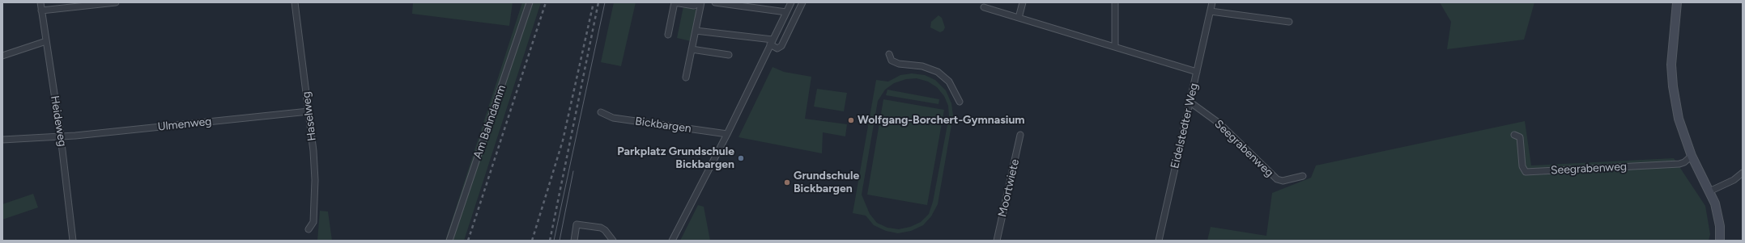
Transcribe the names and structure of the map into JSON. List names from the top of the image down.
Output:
{
  "streets": {
    "street": [
      "Haselweg",
      "Heideweg",
      "Am Bahndamm",
      "Ulmenweg",
      "Bickbargen",
      "Eidelstedter Weg",
      "Seegrabenweg",
      "Moortwiete"
    ]
  },
  "crossings": [
    ["Haselweg", "Ulmenweg"],
    ["Heideweg", "Ulmenweg"],
    ["Eidelstedter Weg", "Seegrabenweg"]
  ],
  "places": ["Wolfgang-Borchert-Gymnasium", "Parkplatz Grundschule Bickbargen", "Grundschule Bickbargen"]
}
